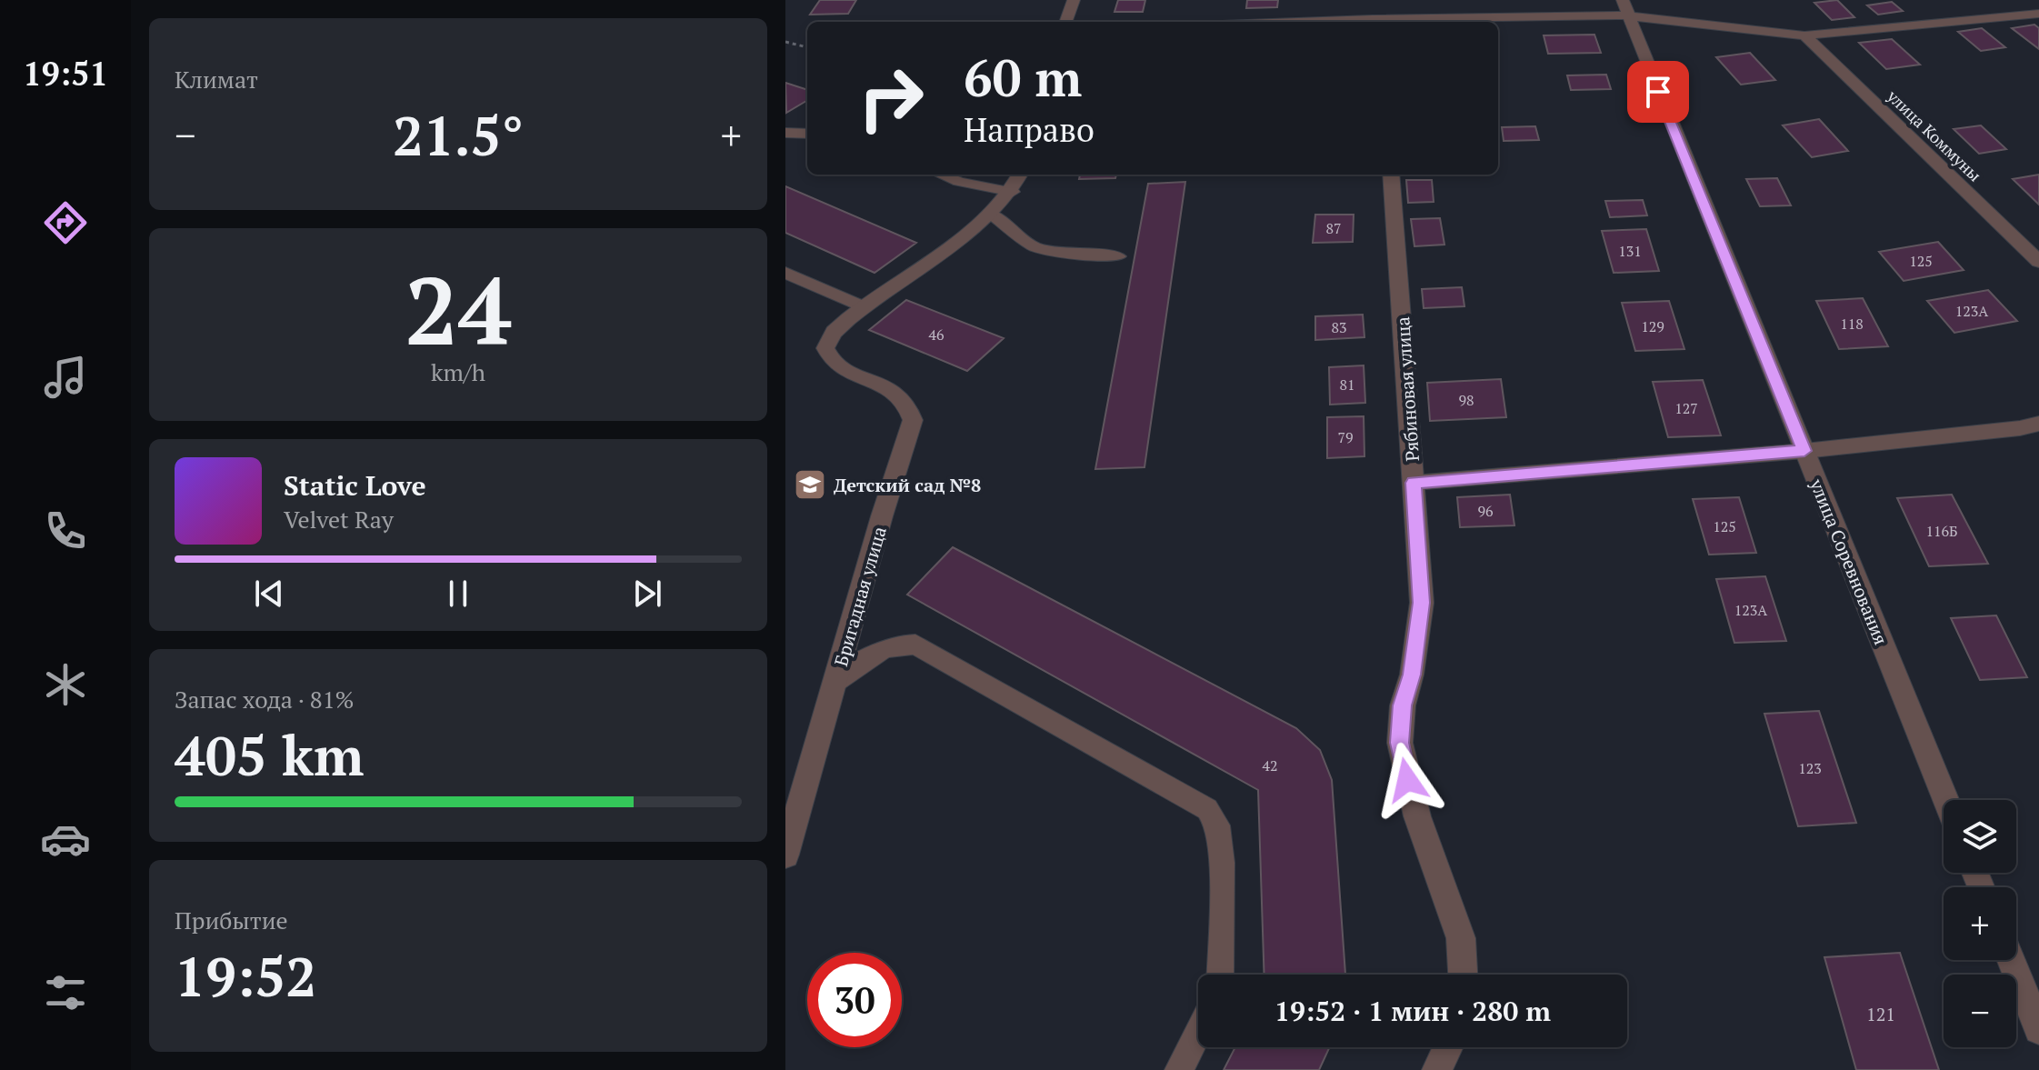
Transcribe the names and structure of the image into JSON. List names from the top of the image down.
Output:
{
  "streets": {
    "street": [
      "улица Коммуны",
      "Рябиновая улица",
      "улица Соревнования",
      "Бригадная улица"
    ]
  },
  "places": {
    "school or university": ["Детский сад №8"]
  },
  "house_numbers": [
    "87",
    "131",
    "125",
    "123А",
    "118",
    "129",
    "83",
    "46",
    "81",
    "98",
    "127",
    "79",
    "96",
    "125",
    "116Б",
    "123А",
    "42",
    "123",
    "121"
  ],
  "page": {
    "tabs": "19:51",
    "tile": [
      "Климат",
      ["24", "km/h"],
      ["Запас хода · 81%", "405 km"],
      ["Прибытие", "19:52"]
    ],
    "turn": ["60 m", "Направо"],
    "heat": ["−", "21.5°", "+"],
    "song": ["Static Love", "Velvet Ray"],
    "map_buttons": ["+", "−"],
    "limit": "30",
    "trip": "19:52 · 1 мин · 280 m"
  }
}
